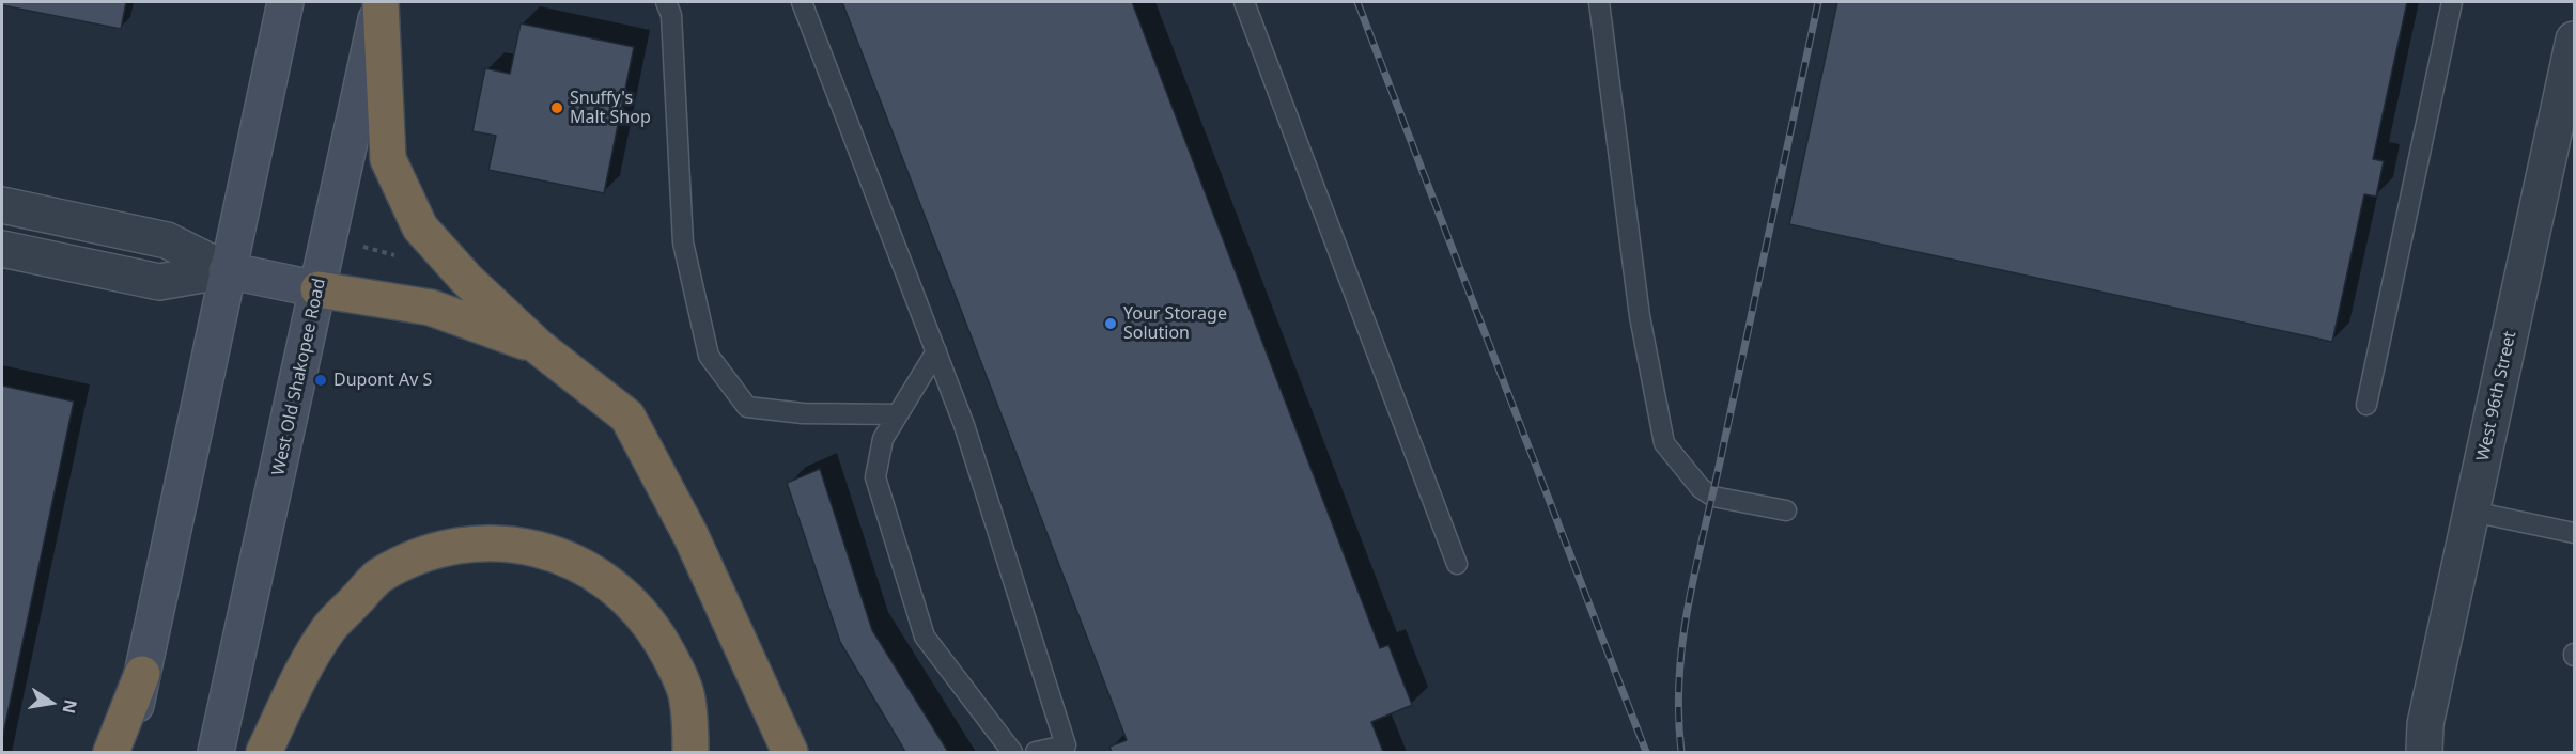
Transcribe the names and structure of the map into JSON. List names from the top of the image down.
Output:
{
  "streets": {
    "main road": ["West Old Shakopee Road"],
    "street": ["West 96th Street"]
  },
  "places": ["Snuffy's Malt Shop", "Your Storage Solution", "Dupont Av S"],
  "north": "right"
}
